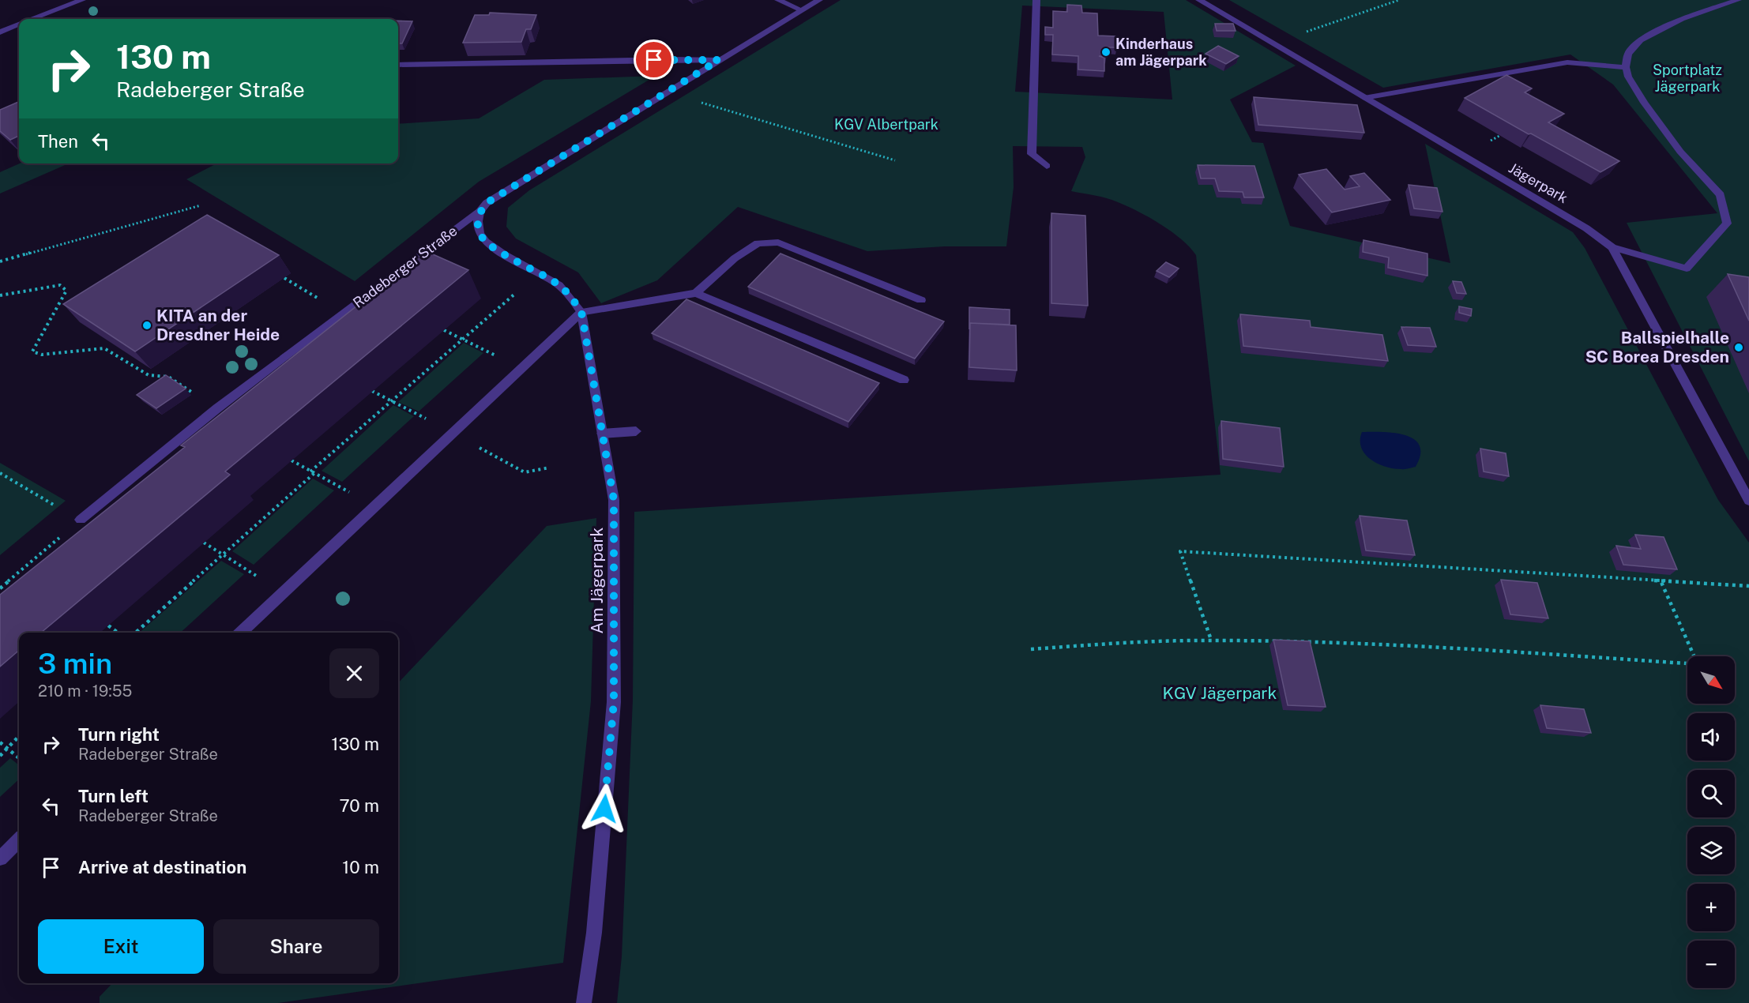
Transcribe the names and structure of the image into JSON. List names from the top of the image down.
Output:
{
  "streets": {
    "street": ["Jägerpark", "Radeberger Straße", "Am Jägerpark"]
  },
  "crossings": [
    ["Radeberger Straße", "Am Jägerpark"]
  ],
  "parks": ["Sportplatz Jägerpark", "KGV Albertpark", "KGV Jägerpark"],
  "places": ["Kinderhaus am Jägerpark", "KITA an der Dresdner Heide", "Ballspielhalle SC Borea Dresden"],
  "north": "bottom right",
  "page": {
    "turn": ["130 m", "Radeberger Straße"],
    "then": "Then",
    "heading": ["3 min", "210 m · 19:55"],
    "map_buttons": ["+", "−"],
    "list": [
      {
        "name": "Turn right",
        "note": "Radeberger Straße",
        "value": "130 m"
      },
      {
        "name": "Turn left",
        "note": "Radeberger Straße",
        "value": "70 m"
      },
      {
        "name": "Arrive at destination",
        "value": "10 m"
      }
    ],
    "buttons": ["Exit", "Share"]
  }
}
